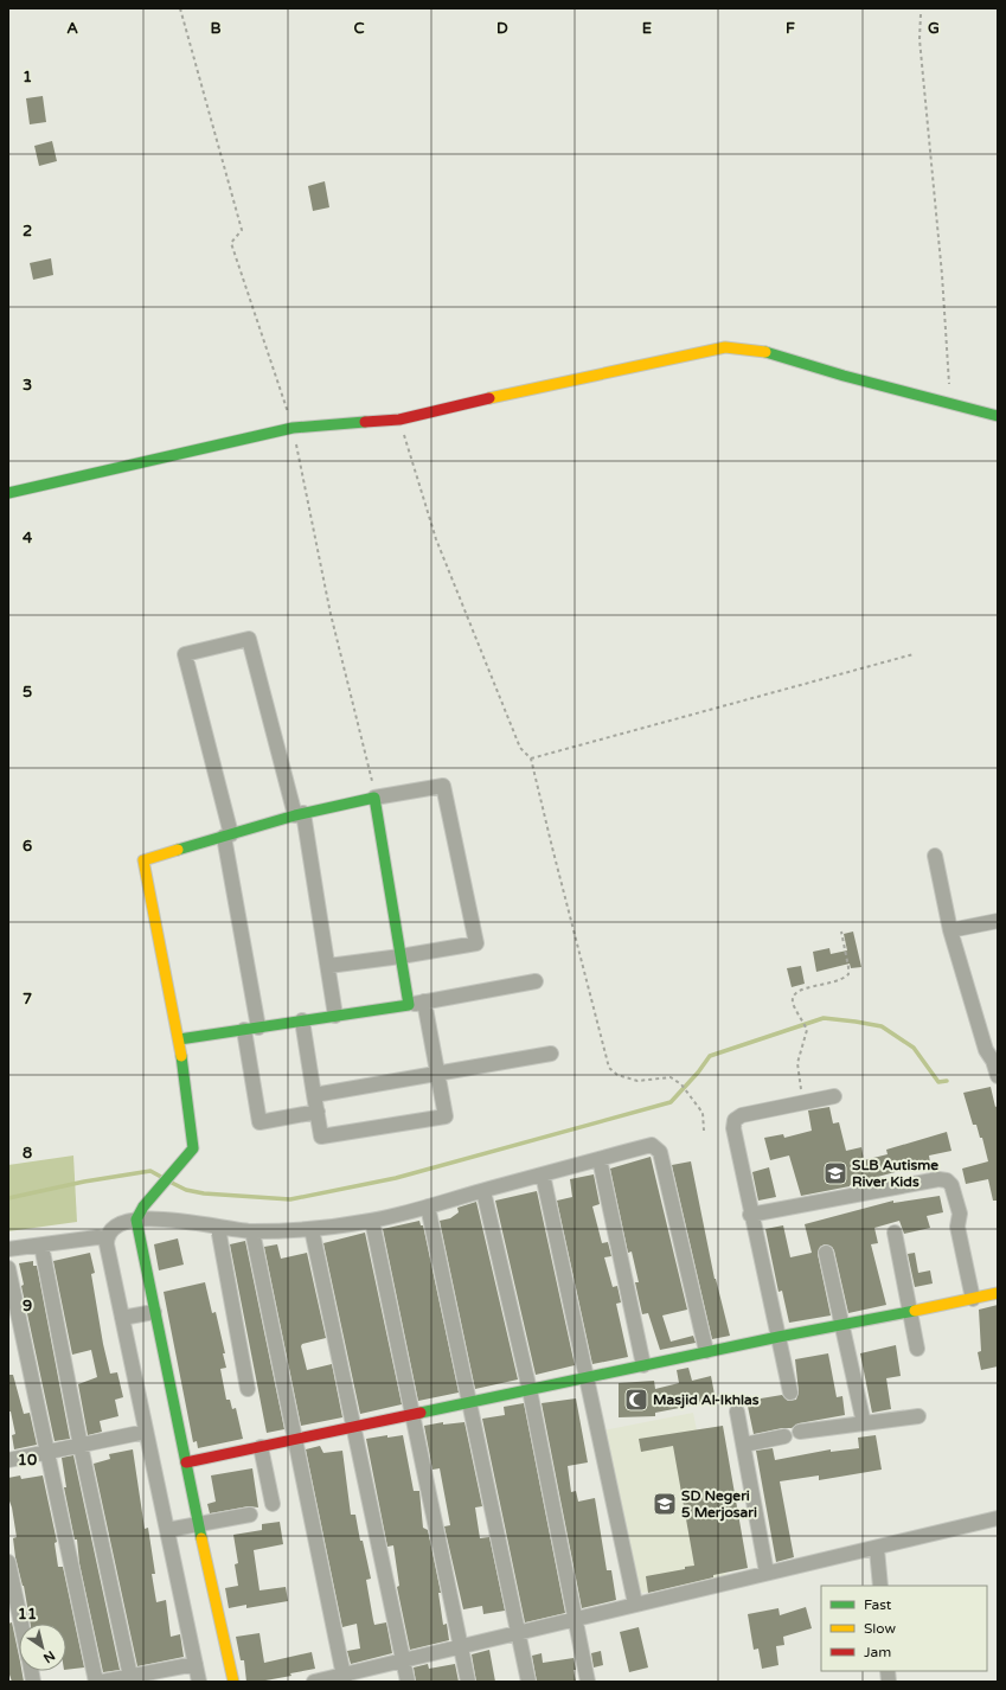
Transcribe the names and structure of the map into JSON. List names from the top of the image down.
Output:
{
  "places": {
    "school or university": ["SLB Autisme River Kids", "SD Negeri 5 Merjosari"],
    "mosque": ["Masjid Al-Ikhlas"]
  },
  "legend": ["Fast", "Slow", "Jam"],
  "north": "bottom right",
  "grid": {
    "columns": [
      "A",
      "B",
      "C",
      "D",
      "E",
      "F",
      "G"
    ],
    "rows": [
      "1",
      "2",
      "3",
      "4",
      "5",
      "6",
      "7",
      "8",
      "9",
      "10",
      "11"
    ]
  }
}
